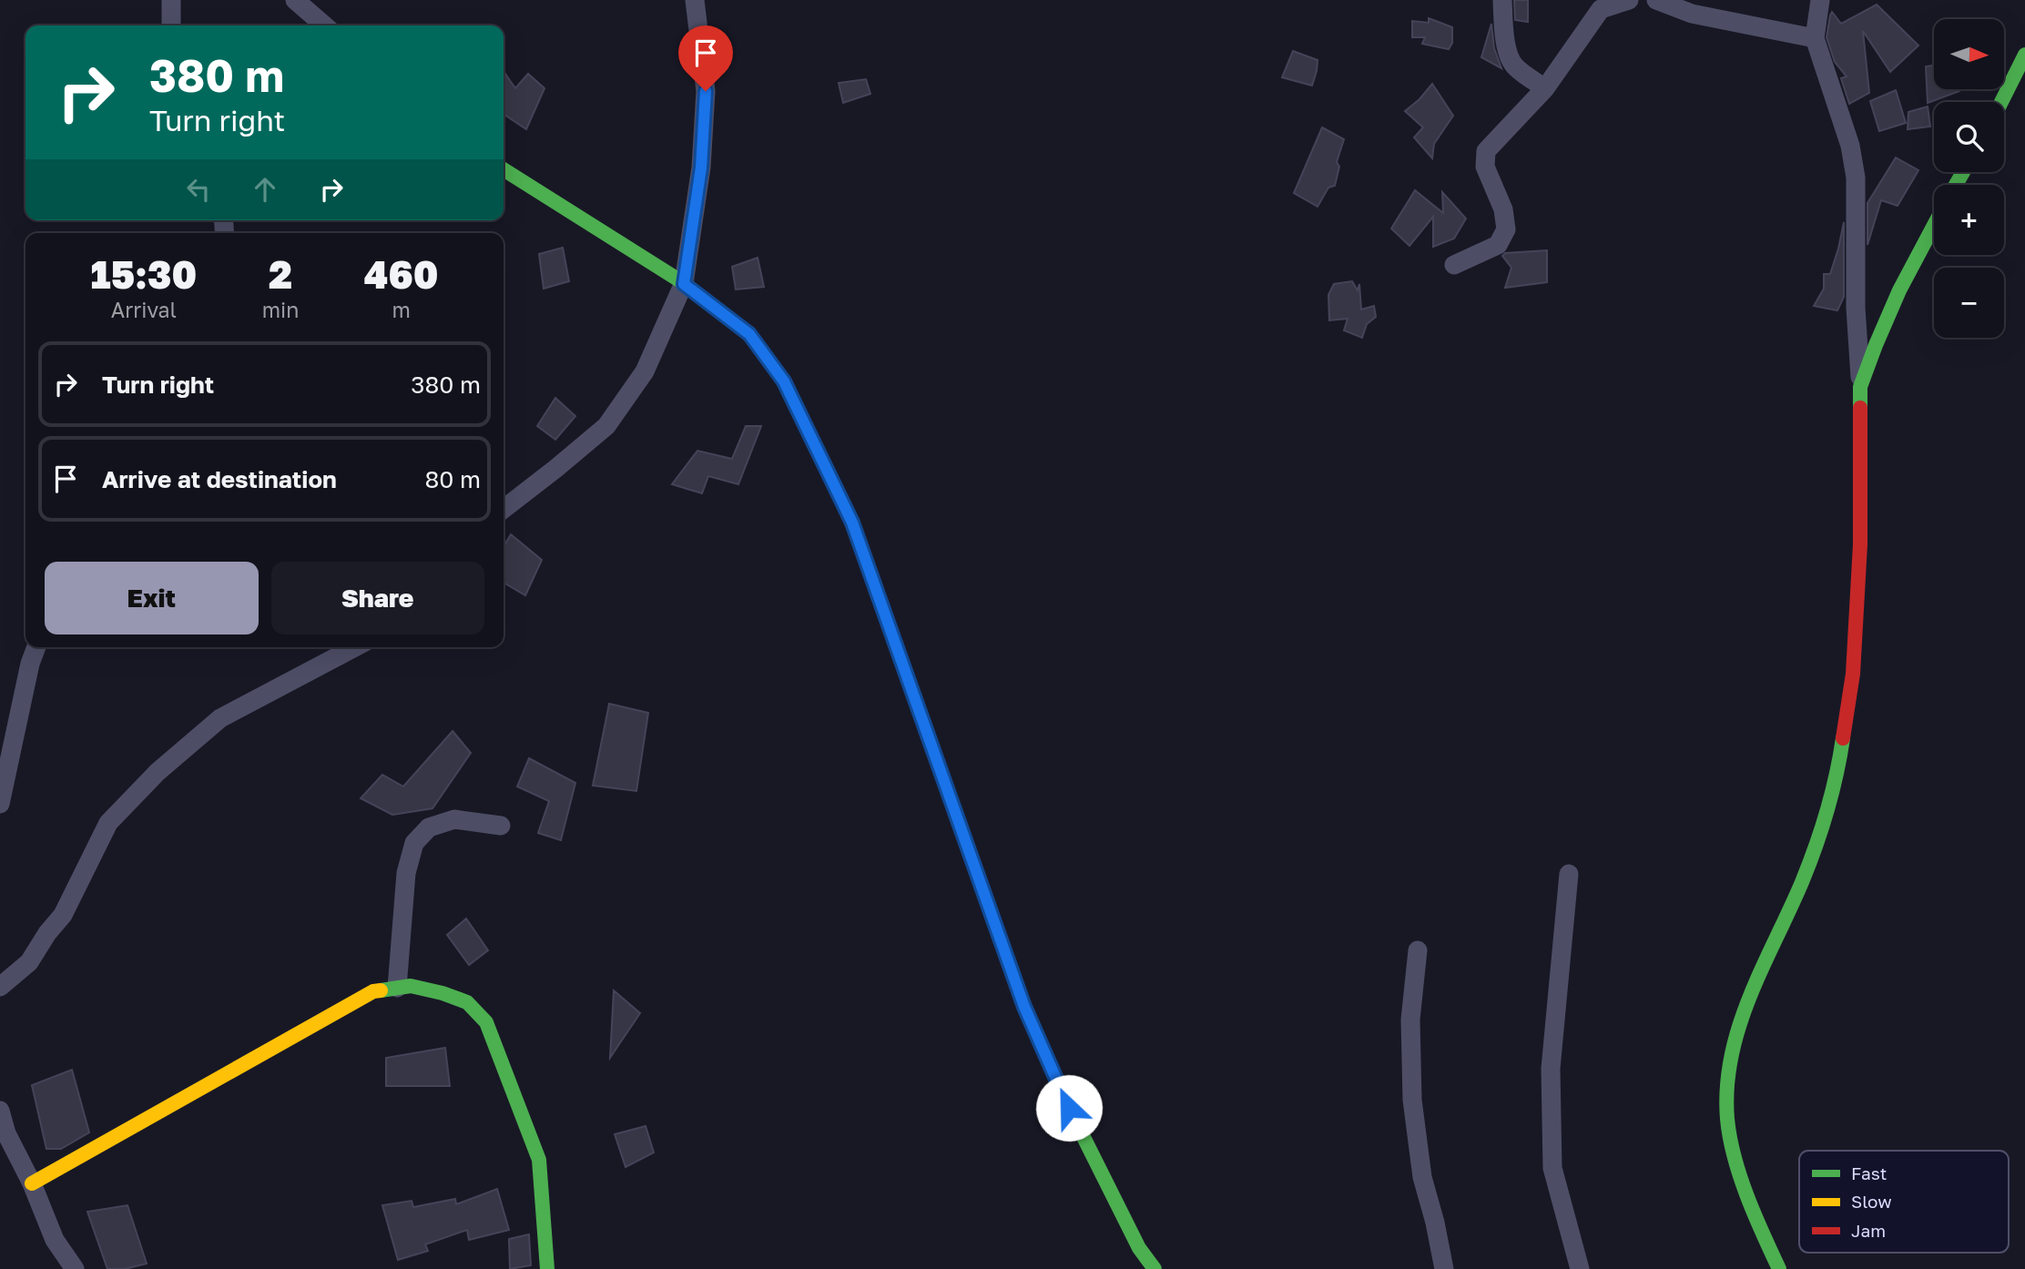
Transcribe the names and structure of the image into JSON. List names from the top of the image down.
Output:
{
  "legend": ["Fast", "Slow", "Jam"],
  "north": "right",
  "page": {
    "map_buttons": ["+", "−"],
    "turn": ["380 m", "Turn right"],
    "eta": [
      "15:30",
      "Arrival",
      "2",
      "min",
      "460",
      "m"
    ],
    "list": [
      {
        "name": "Turn right",
        "value": "380 m"
      },
      {
        "name": "Arrive at destination",
        "value": "80 m"
      }
    ],
    "buttons": ["Exit", "Share"]
  }
}
